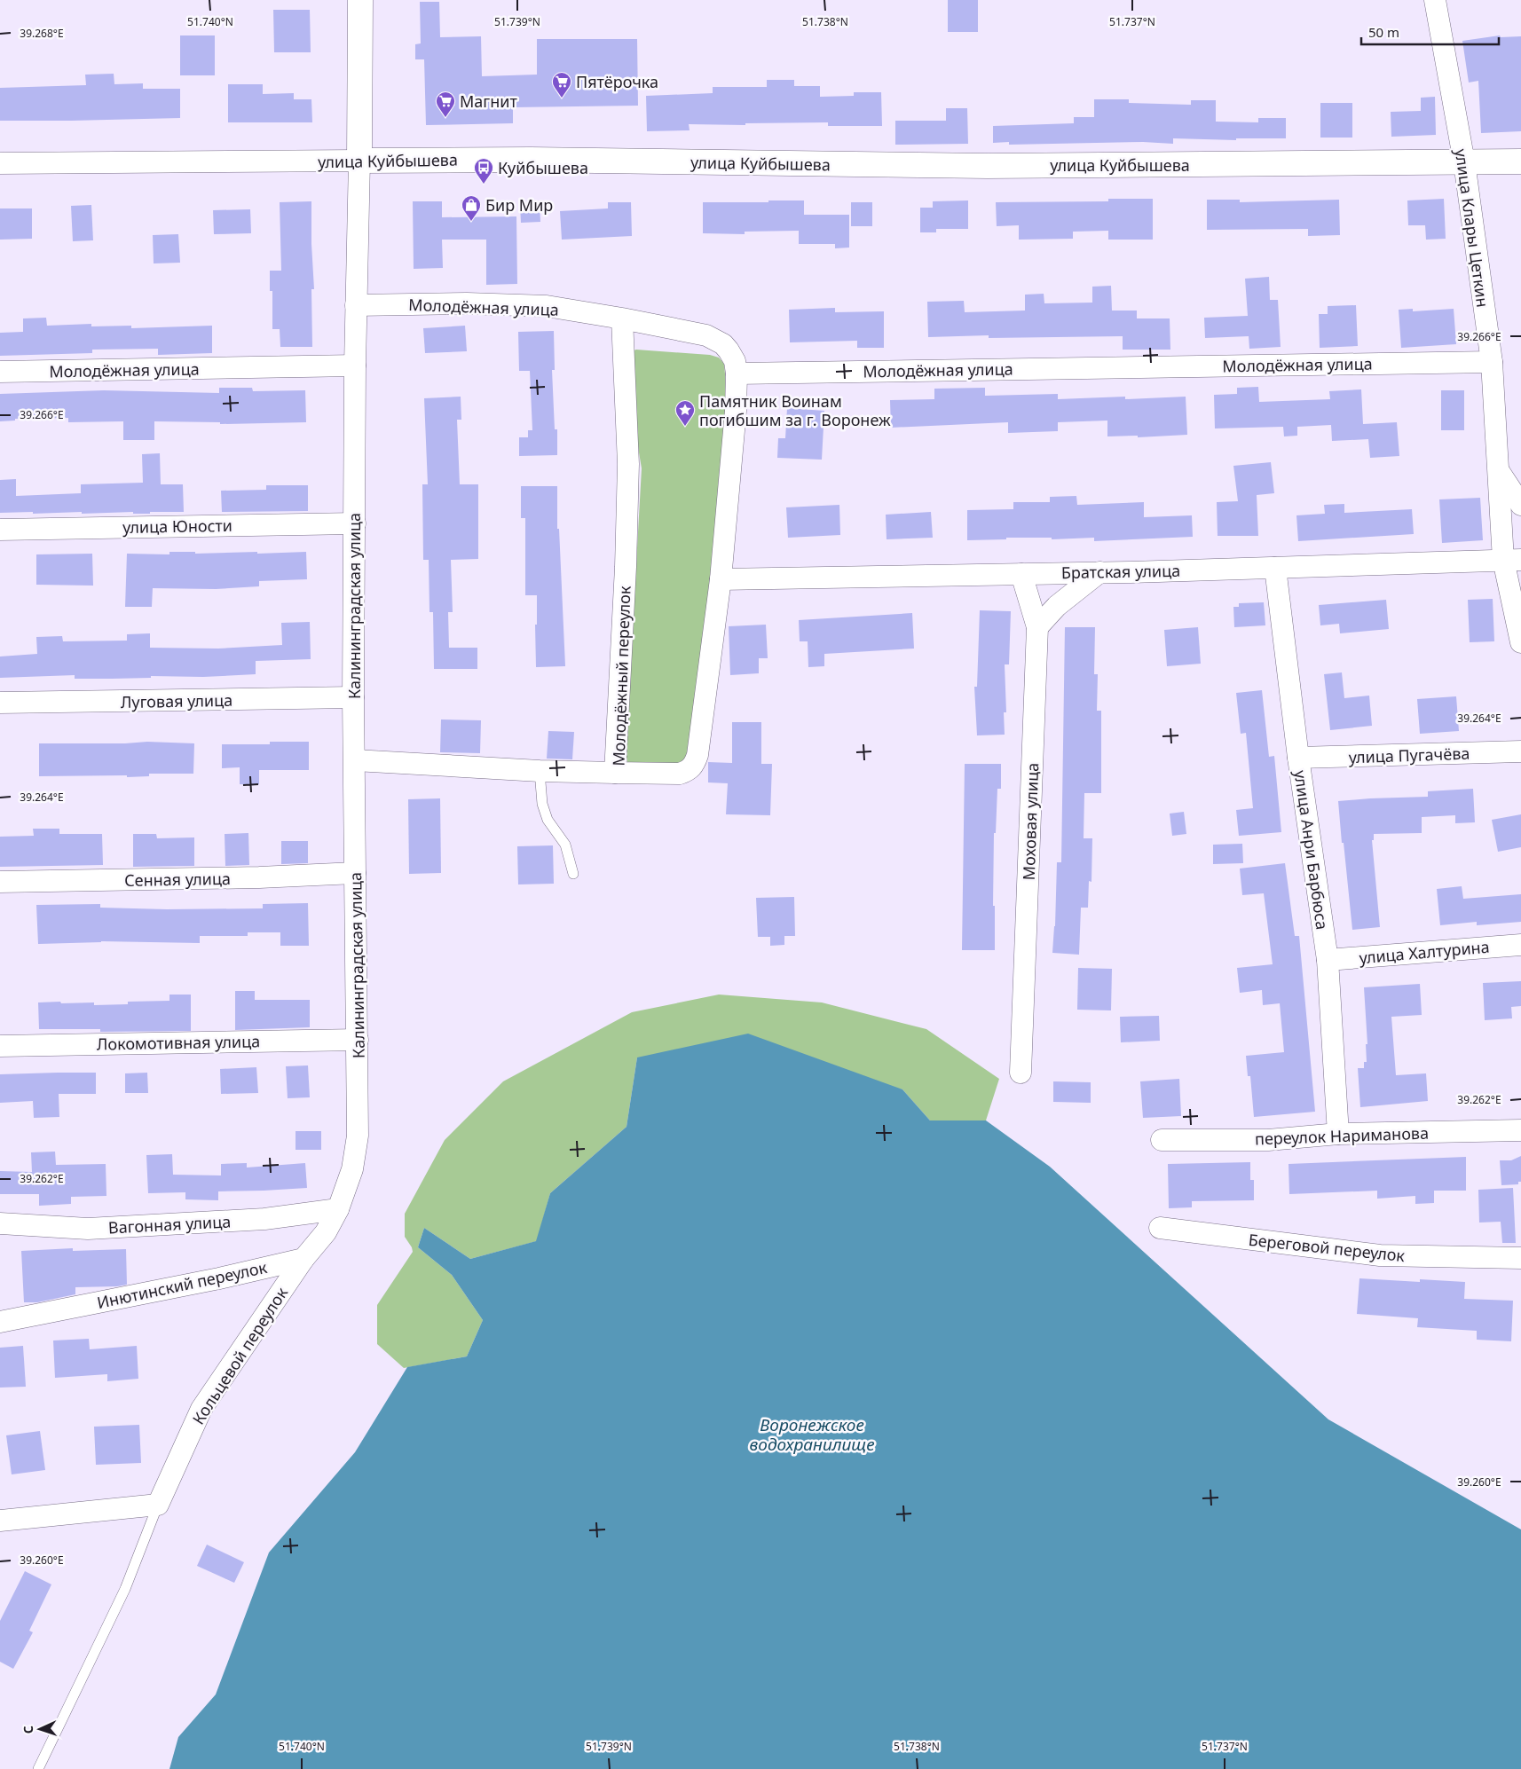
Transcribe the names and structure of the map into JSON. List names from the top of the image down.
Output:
{
  "streets": {
    "main road": ["улица Куйбышева", "Калининградская улица"],
    "street": [
      "улица Клары Цеткин",
      "Молодёжная улица",
      "улица Юности",
      "Братская улица",
      "Молодёжный переулок",
      "Луговая улица",
      "улица Пугачёва",
      "Моховая улица",
      "улица Анри Барбюса",
      "Сенная улица",
      "улица Халтурина",
      "Локомотивная улица",
      "переулок Нариманова",
      "Вагонная улица",
      "Береговой переулок",
      "Инютинский переулок",
      "Кольцевой переулок"
    ]
  },
  "crossings": [
    ["улица Куйбышева", "улица Клары Цеткин"],
    ["улица Куйбышева", "Калининградская улица"],
    ["улица Клары Цеткин", "Молодёжная улица"],
    ["улица Клары Цеткин", "Братская улица"],
    ["Молодёжная улица", "Калининградская улица"],
    ["Молодёжная улица", "Молодёжный переулок"],
    ["улица Юности", "Калининградская улица"],
    ["Братская улица", "Молодёжный переулок"],
    ["Братская улица", "Моховая улица"],
    ["Братская улица", "улица Анри Барбюса"],
    ["Калининградская улица", "Луговая улица"],
    ["Калининградская улица", "Сенная улица"],
    ["Калининградская улица", "Локомотивная улица"],
    ["Калининградская улица", "Вагонная улица"],
    ["улица Пугачёва", "улица Анри Барбюса"],
    ["улица Анри Барбюса", "улица Халтурина"],
    ["улица Анри Барбюса", "переулок Нариманова"],
    ["Инютинский переулок", "Кольцевой переулок"]
  ],
  "water": ["Воронежское водохранилище"],
  "places": {
    "supermarket": ["Пятёрочка", "Магнит"],
    "bus stop": ["Куйбышева"],
    "shop": ["Бир Мир"],
    "place": ["Памятник Воинам погибшим за г. Воронеж"]
  },
  "scale_bar": "50 m",
  "north": "left",
  "coordinates": [
    "51.740°N",
    "51.739°N",
    "51.738°N",
    "51.737°N",
    "39.268°E",
    "39.266°E",
    "39.264°E",
    "39.262°E",
    "39.260°E"
  ]
}
